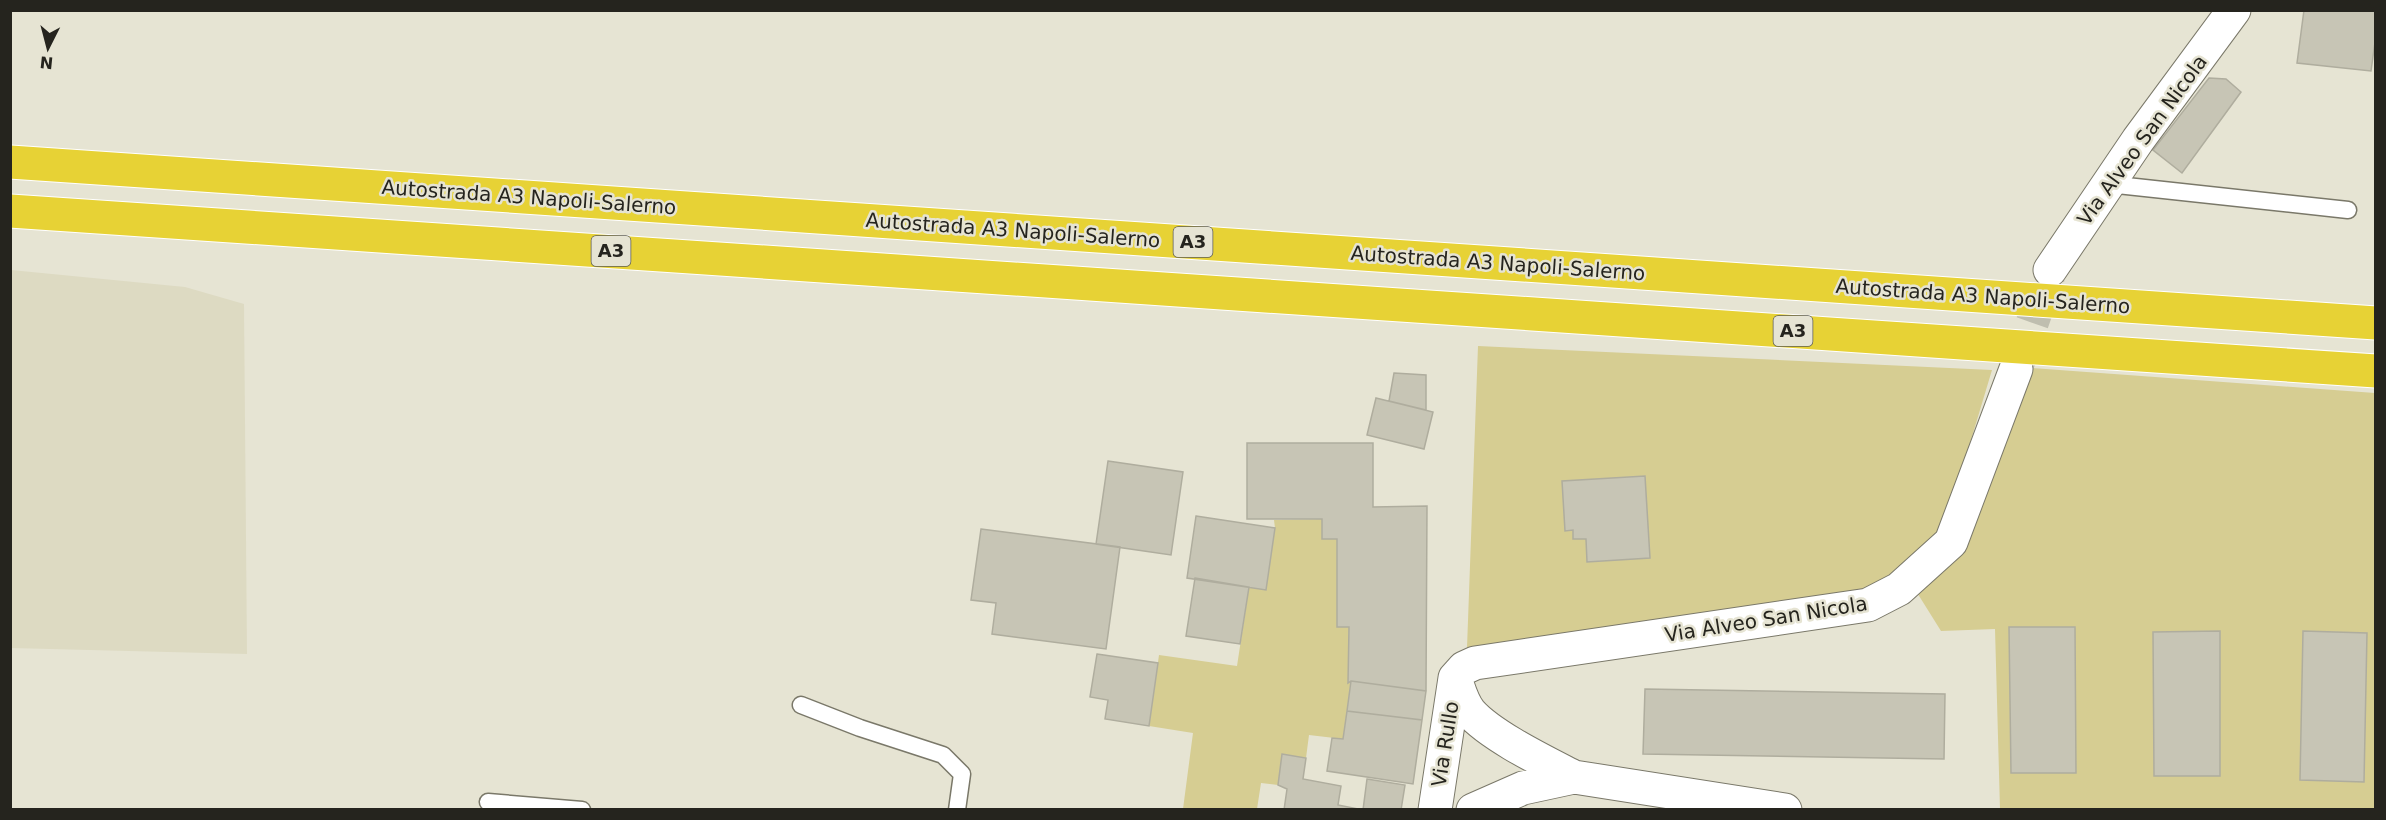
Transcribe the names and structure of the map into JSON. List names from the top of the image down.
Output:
{
  "streets": {
    "highway": ["Autostrada A3 Napoli-Salerno", "A3"],
    "street": ["Via Alveo San Nicola", "Via Rullo"]
  },
  "crossings": [
    ["Via Alveo San Nicola", "Via Rullo"]
  ],
  "north": "bottom"
}
